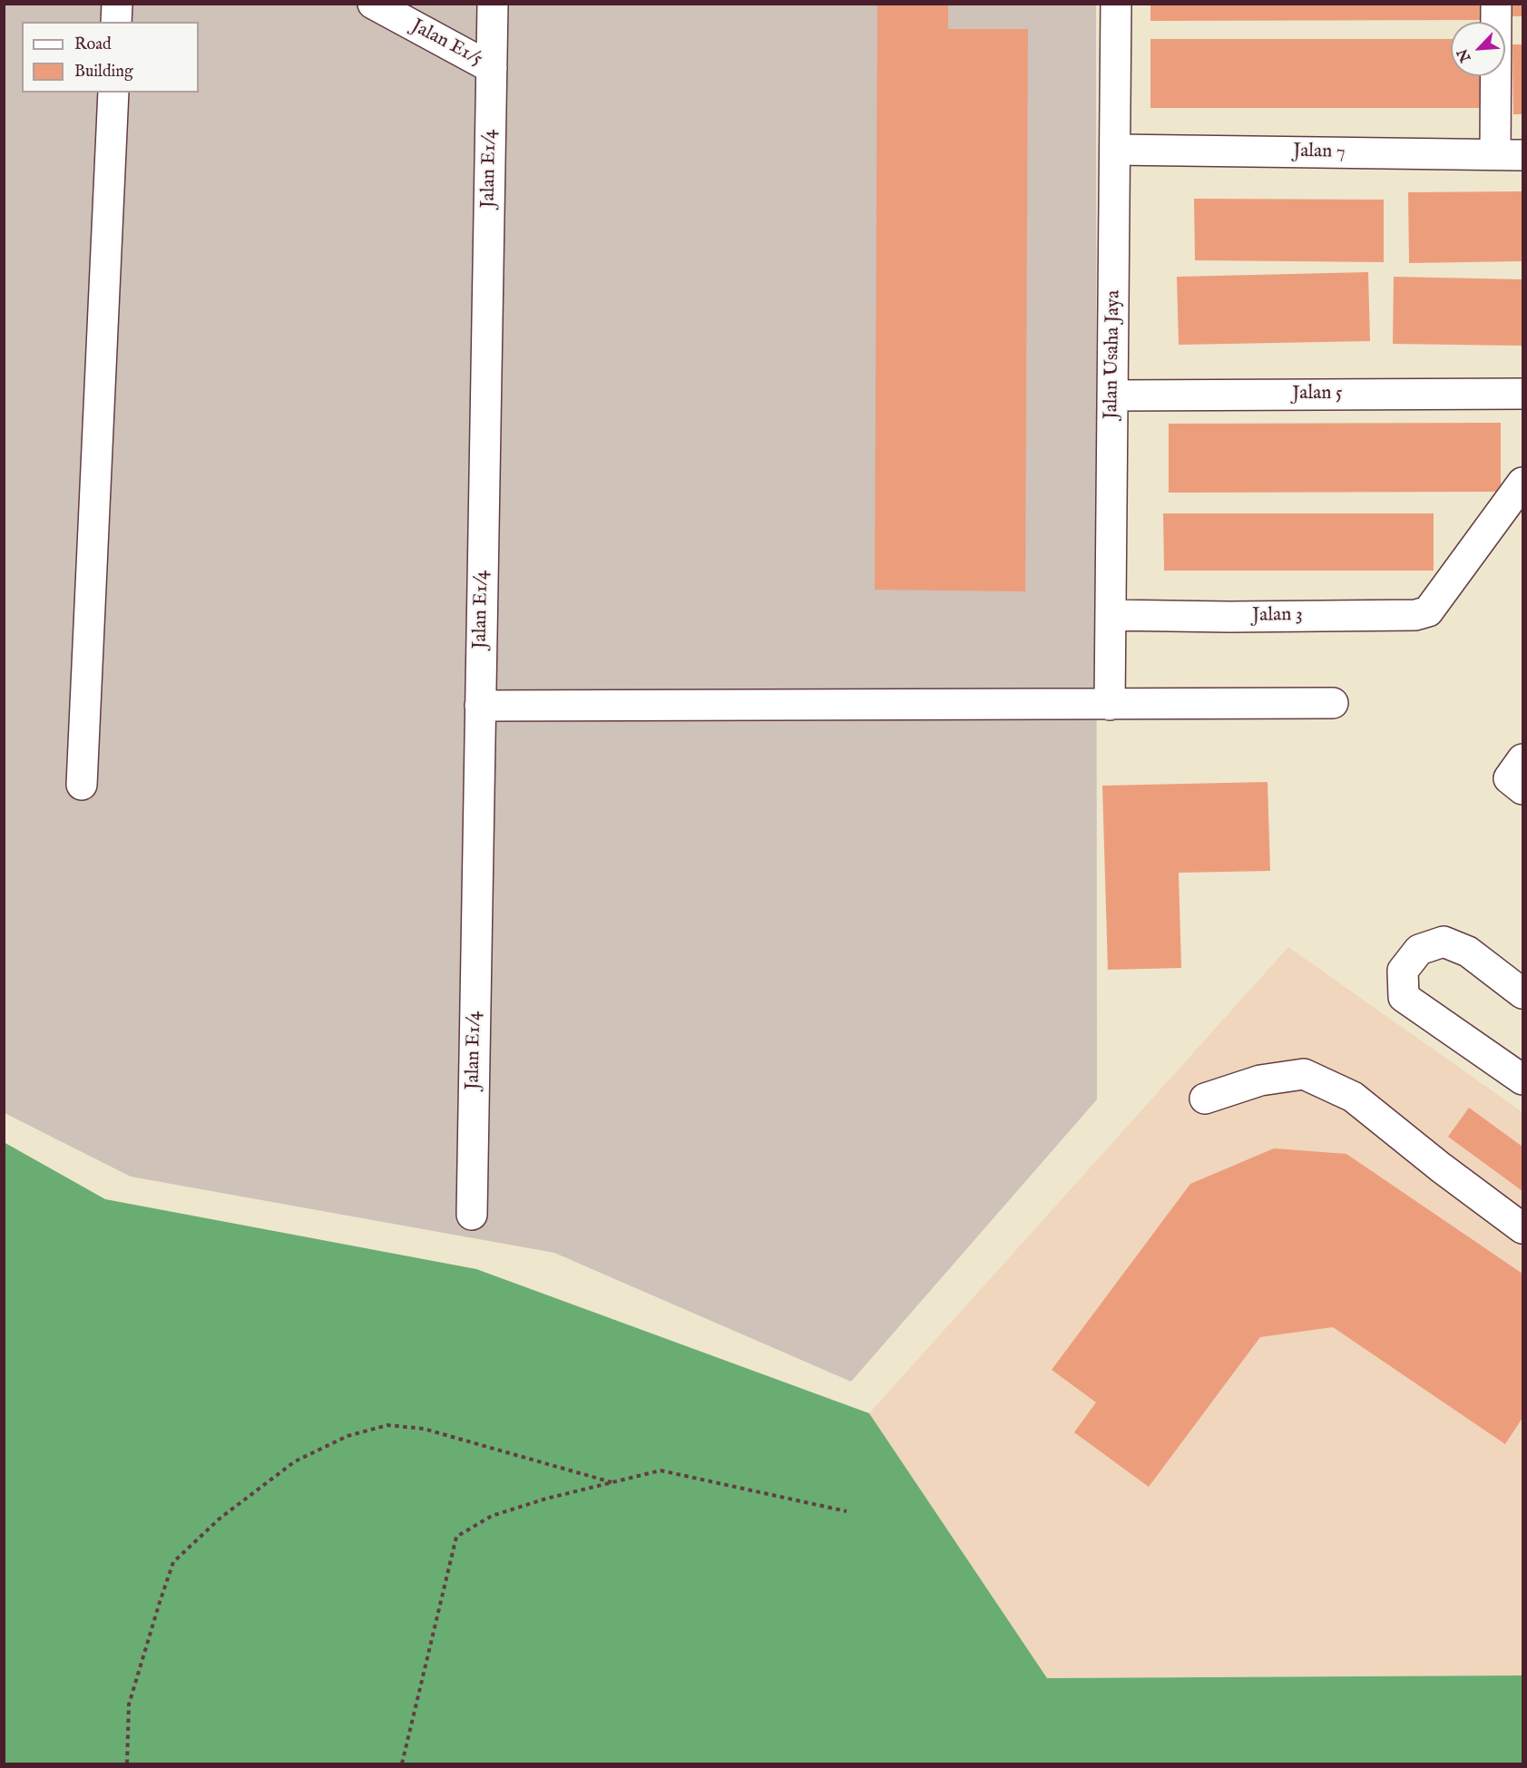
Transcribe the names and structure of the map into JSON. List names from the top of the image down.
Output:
{
  "streets": {
    "street": [
      "Jalan E1/5",
      "Jalan 7",
      "Jalan E1/4",
      "Jalan Usaha Jaya",
      "Jalan 5",
      "Jalan 3"
    ]
  },
  "crossings": [
    ["Jalan E1/5", "Jalan E1/4"],
    ["Jalan 7", "Jalan Usaha Jaya"],
    ["Jalan Usaha Jaya", "Jalan 5"],
    ["Jalan Usaha Jaya", "Jalan 3"]
  ],
  "legend": ["Road", "Building"],
  "north": "bottom left"
}
